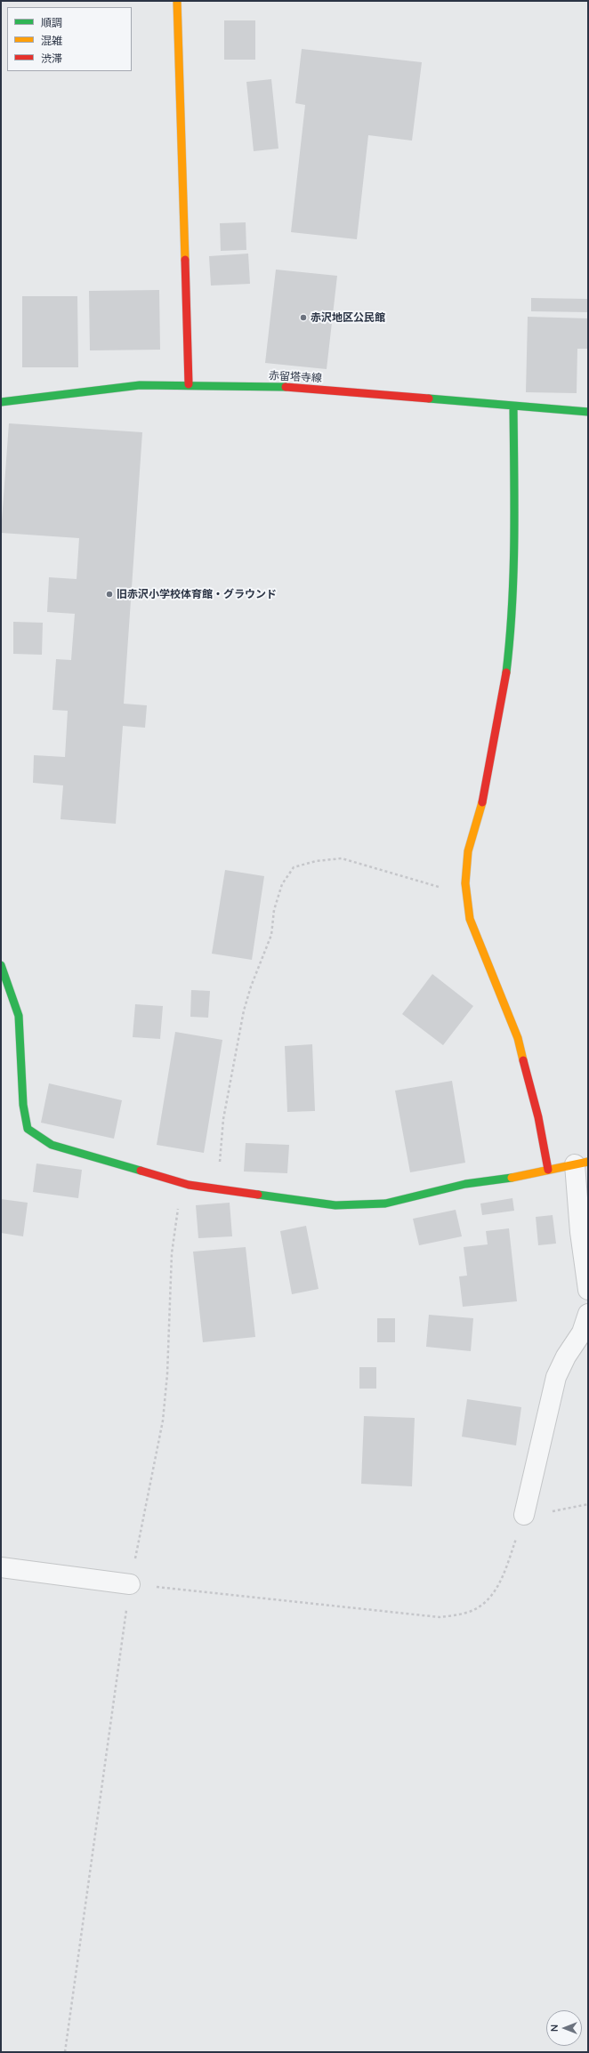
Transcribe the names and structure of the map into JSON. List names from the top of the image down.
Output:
{
  "streets": {
    "street": ["赤留塔寺線"]
  },
  "places": ["赤沢地区公民館", "旧赤沢小学校体育館・グラウンド"],
  "legend": ["順調", "混雑", "渋滞"],
  "north": "left"
}
